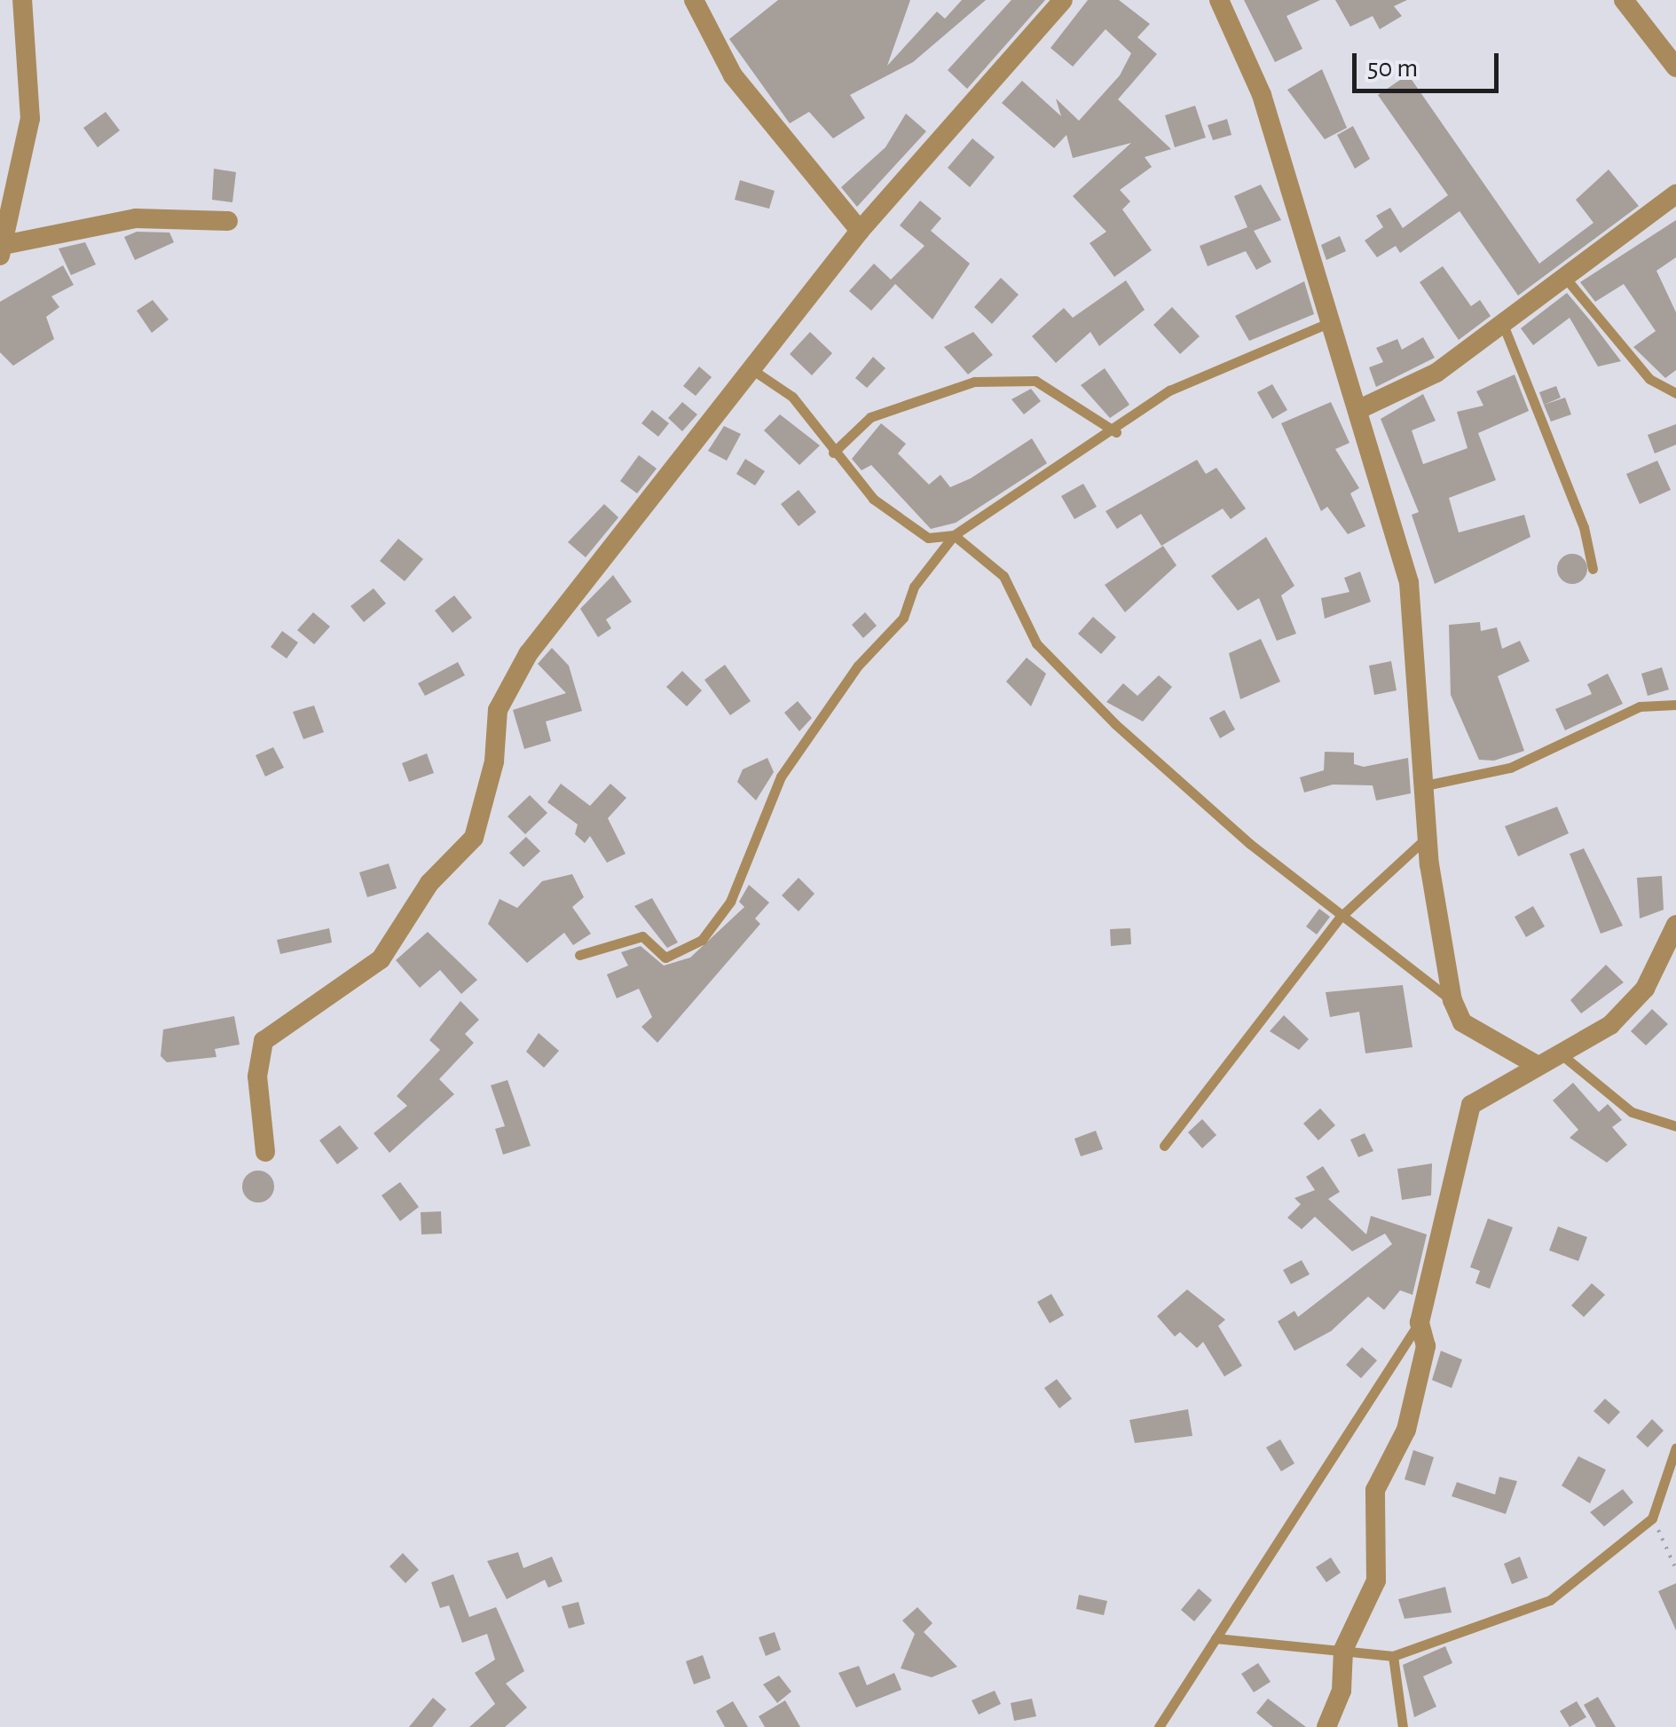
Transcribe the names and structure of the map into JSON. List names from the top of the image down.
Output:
{
  "scale_bar": "50 m"
}
